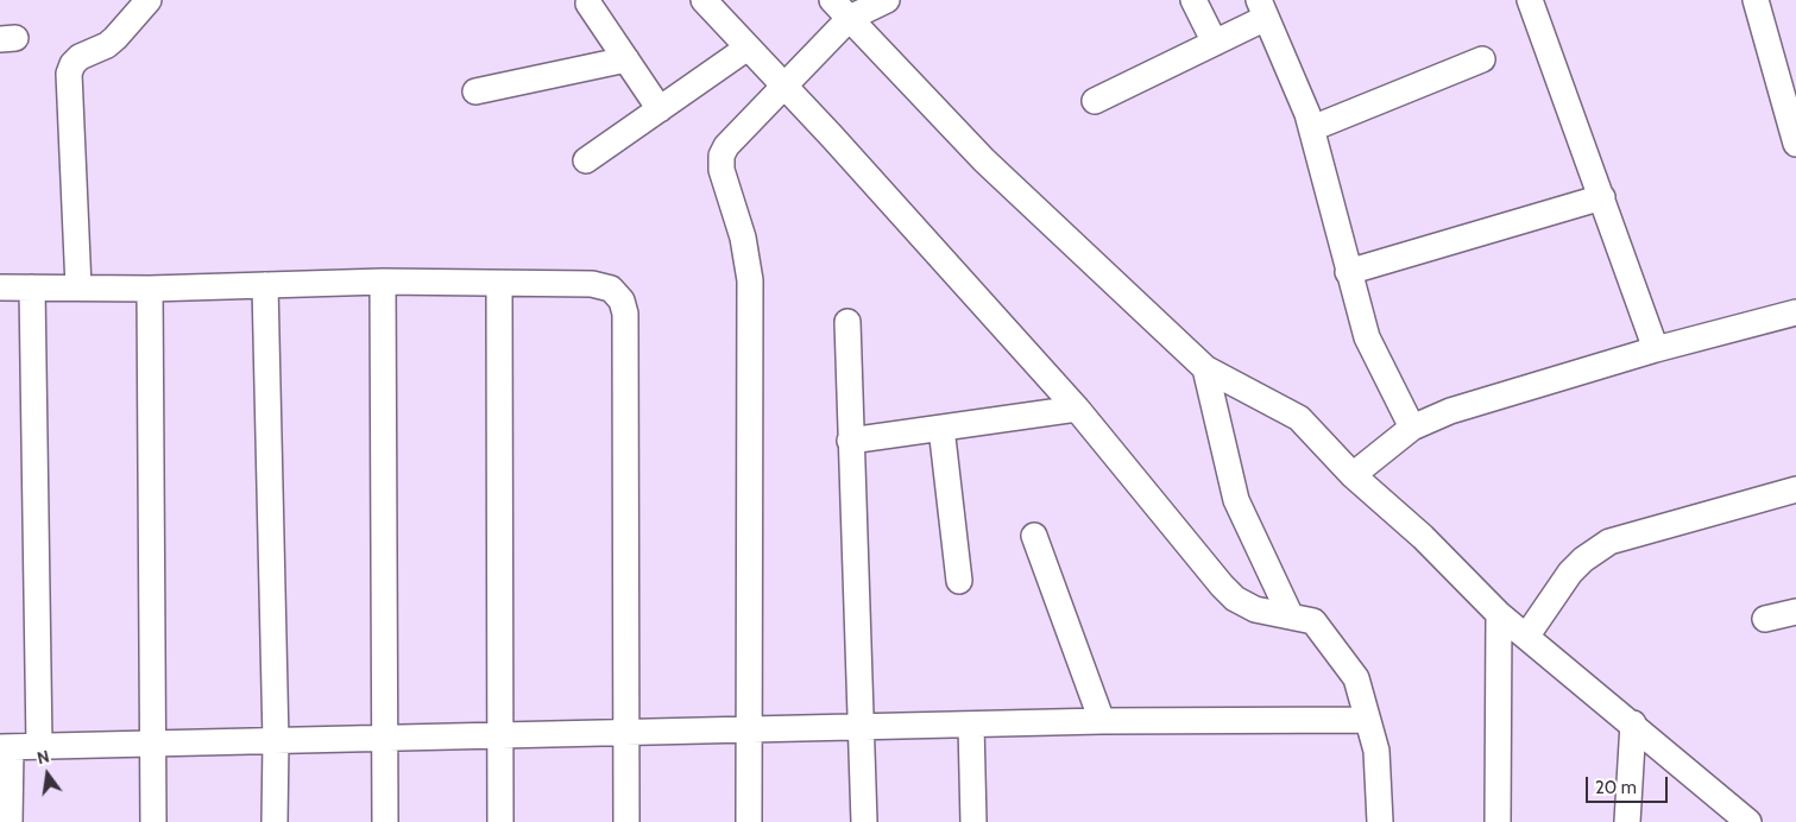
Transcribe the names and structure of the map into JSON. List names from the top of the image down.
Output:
{
  "scale_bar": "20 m",
  "north": "top"
}
